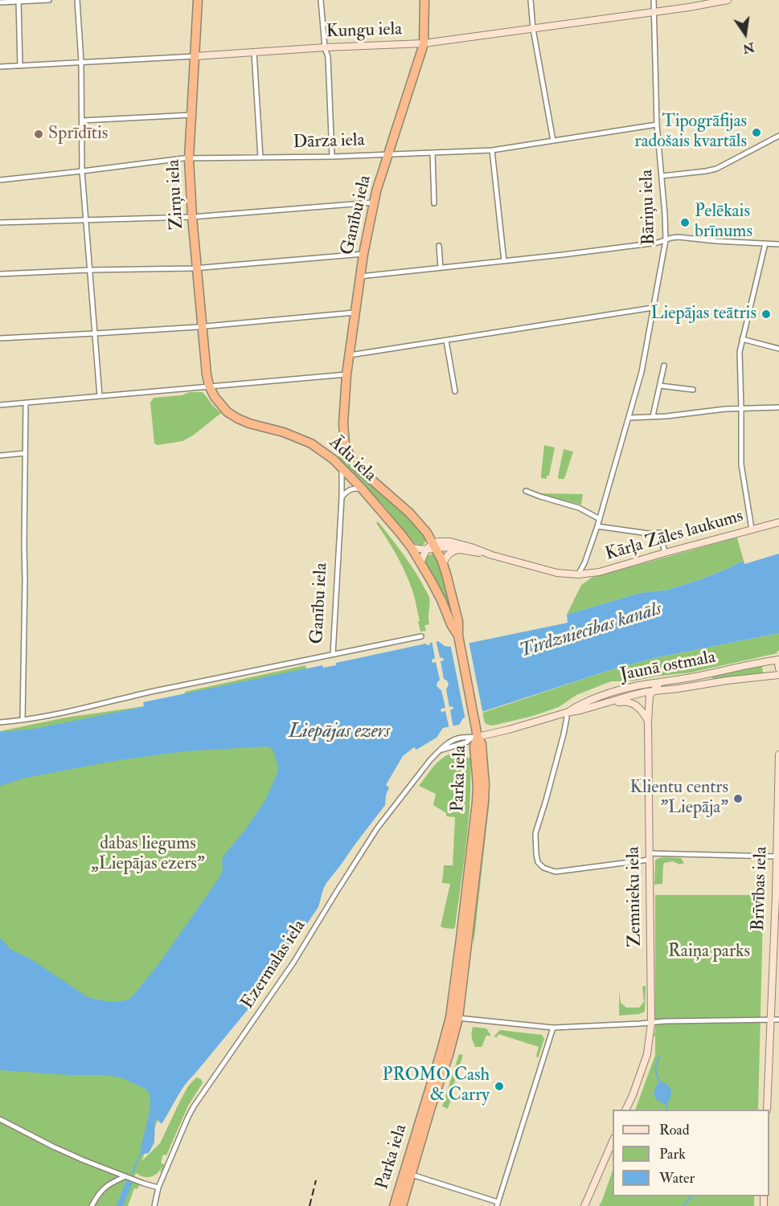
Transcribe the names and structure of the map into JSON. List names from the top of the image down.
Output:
{
  "streets": {
    "highway": [
      "Zirņu iela",
      "Ganību iela",
      "Ādu iela",
      "Parka iela"
    ],
    "main road": [
      "Kungu iela",
      "Kārļa Zāles laukums",
      "Jaunā ostmala",
      "Brīvības iela",
      "Zemnieku iela"
    ],
    "street": ["Dārza iela", "Bāriņu iela", "Ezermalas iela"]
  },
  "crossings": [
    ["Kungu iela", "Zirņu iela"],
    ["Kungu iela", "Bāriņu iela"],
    ["Kungu iela", "Ganību iela"],
    ["Dārza iela", "Zirņu iela"],
    ["Dārza iela", "Bāriņu iela"],
    ["Dārza iela", "Ganību iela"],
    ["Zirņu iela", "Ādu iela"],
    ["Bāriņu iela", "Kārļa Zāles laukums"],
    ["Ganību iela", "Ādu iela"],
    ["Jaunā ostmala", "Parka iela"],
    ["Jaunā ostmala", "Zemnieku iela"],
    ["Jaunā ostmala", "Ezermalas iela"],
    ["Parka iela", "Ezermalas iela"]
  ],
  "water": ["Tirdzniecības kanāls", "Liepājas ezers"],
  "parks": ["dabas liegums „Liepājas ezers”", "Raiņa parks"],
  "places": [
    "Tipogrāfijas radošais kvartāls",
    "Sprīdītis",
    "Pelēkais brīnums",
    "Liepājas teātris",
    "Klientu centrs \"Liepāja\"",
    "PROMO Cash & Carry"
  ],
  "legend": ["Road", "Park", "Water"],
  "north": "bottom"
}
